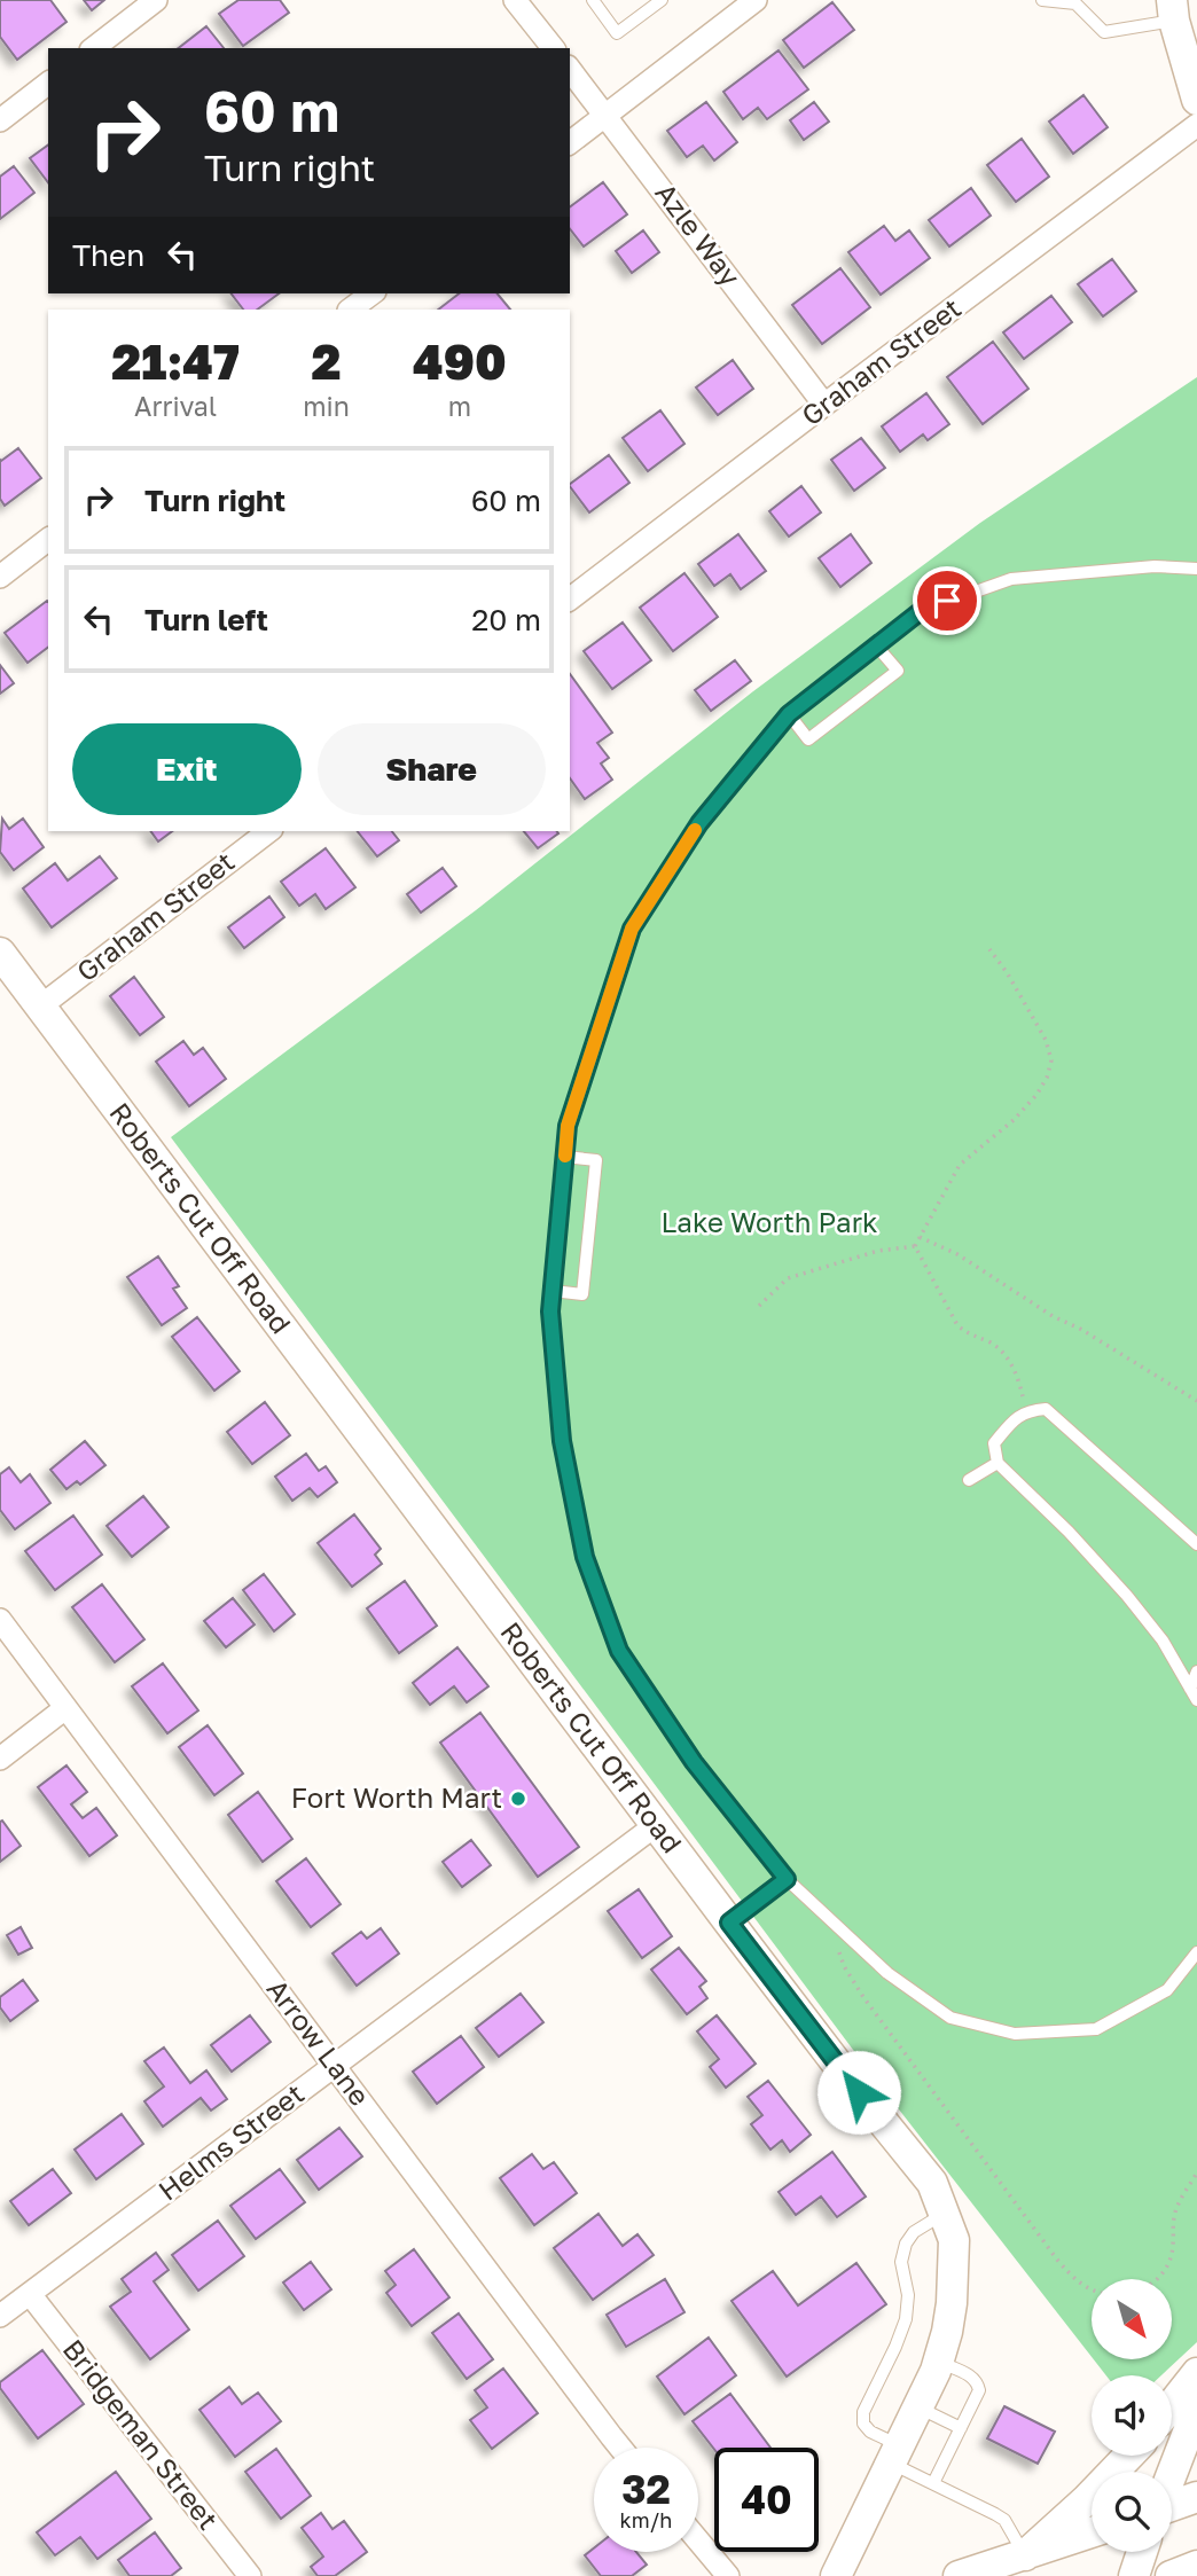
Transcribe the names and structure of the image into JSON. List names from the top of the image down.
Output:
{
  "streets": {
    "street": [
      "Azle Way",
      "Graham Street",
      "Roberts Cut Off Road",
      "Arrow Lane",
      "Helms Street",
      "Bridgeman Street"
    ]
  },
  "crossings": [
    ["Azle Way", "Graham Street"],
    ["Graham Street", "Roberts Cut Off Road"],
    ["Roberts Cut Off Road", "Helms Street"],
    ["Arrow Lane", "Helms Street"],
    ["Helms Street", "Bridgeman Street"]
  ],
  "parks": ["Lake Worth Park"],
  "places": ["Fort Worth Mart"],
  "north": "bottom right",
  "page": {
    "turn": ["60 m", "Turn right"],
    "then": "Then",
    "eta": [
      "21:47",
      "Arrival",
      "2",
      "min",
      "490",
      "m"
    ],
    "list": [
      {
        "name": "Turn right",
        "value": "60 m"
      },
      {
        "name": "Turn left",
        "value": "20 m"
      }
    ],
    "buttons": ["Exit", "Share"],
    "speed": "32 km/h",
    "limit": "40"
  }
}
